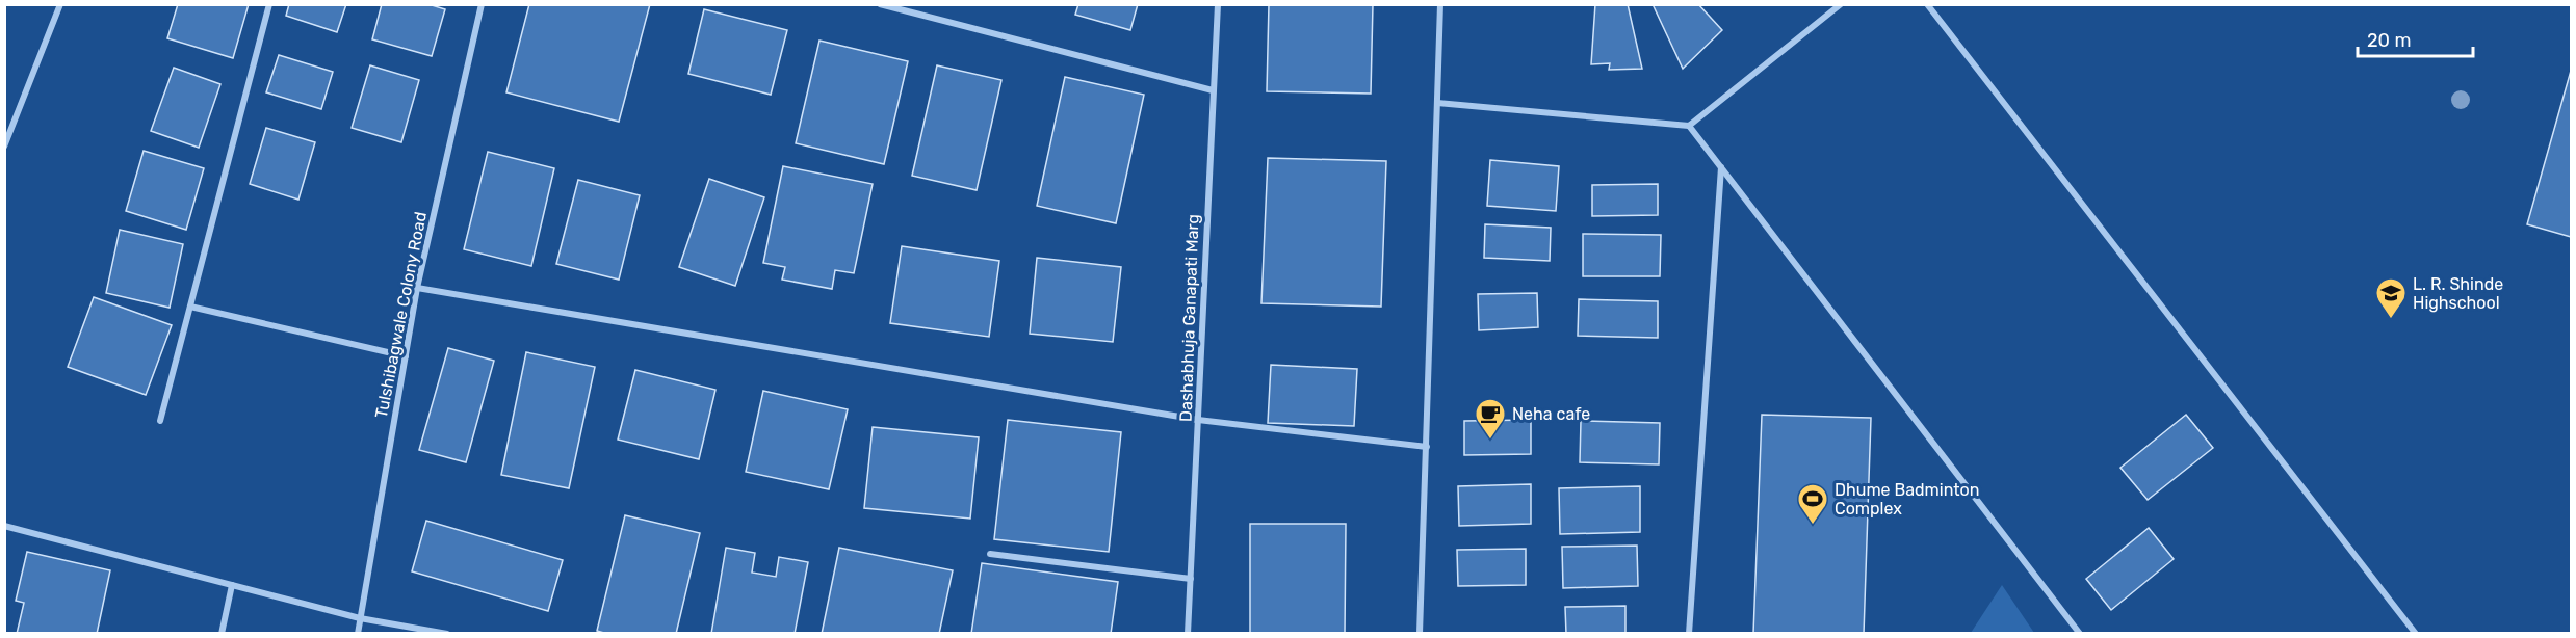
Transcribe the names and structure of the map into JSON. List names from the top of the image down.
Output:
{
  "streets": {
    "street": ["Tulshibagwale Colony Road", "Dashabhuja Ganapati Marg"]
  },
  "places": {
    "school or university": ["L. R. Shinde Highschool"],
    "cafe": ["Neha cafe"],
    "sports": ["Dhume Badminton Complex"]
  },
  "scale_bar": "20 m"
}
